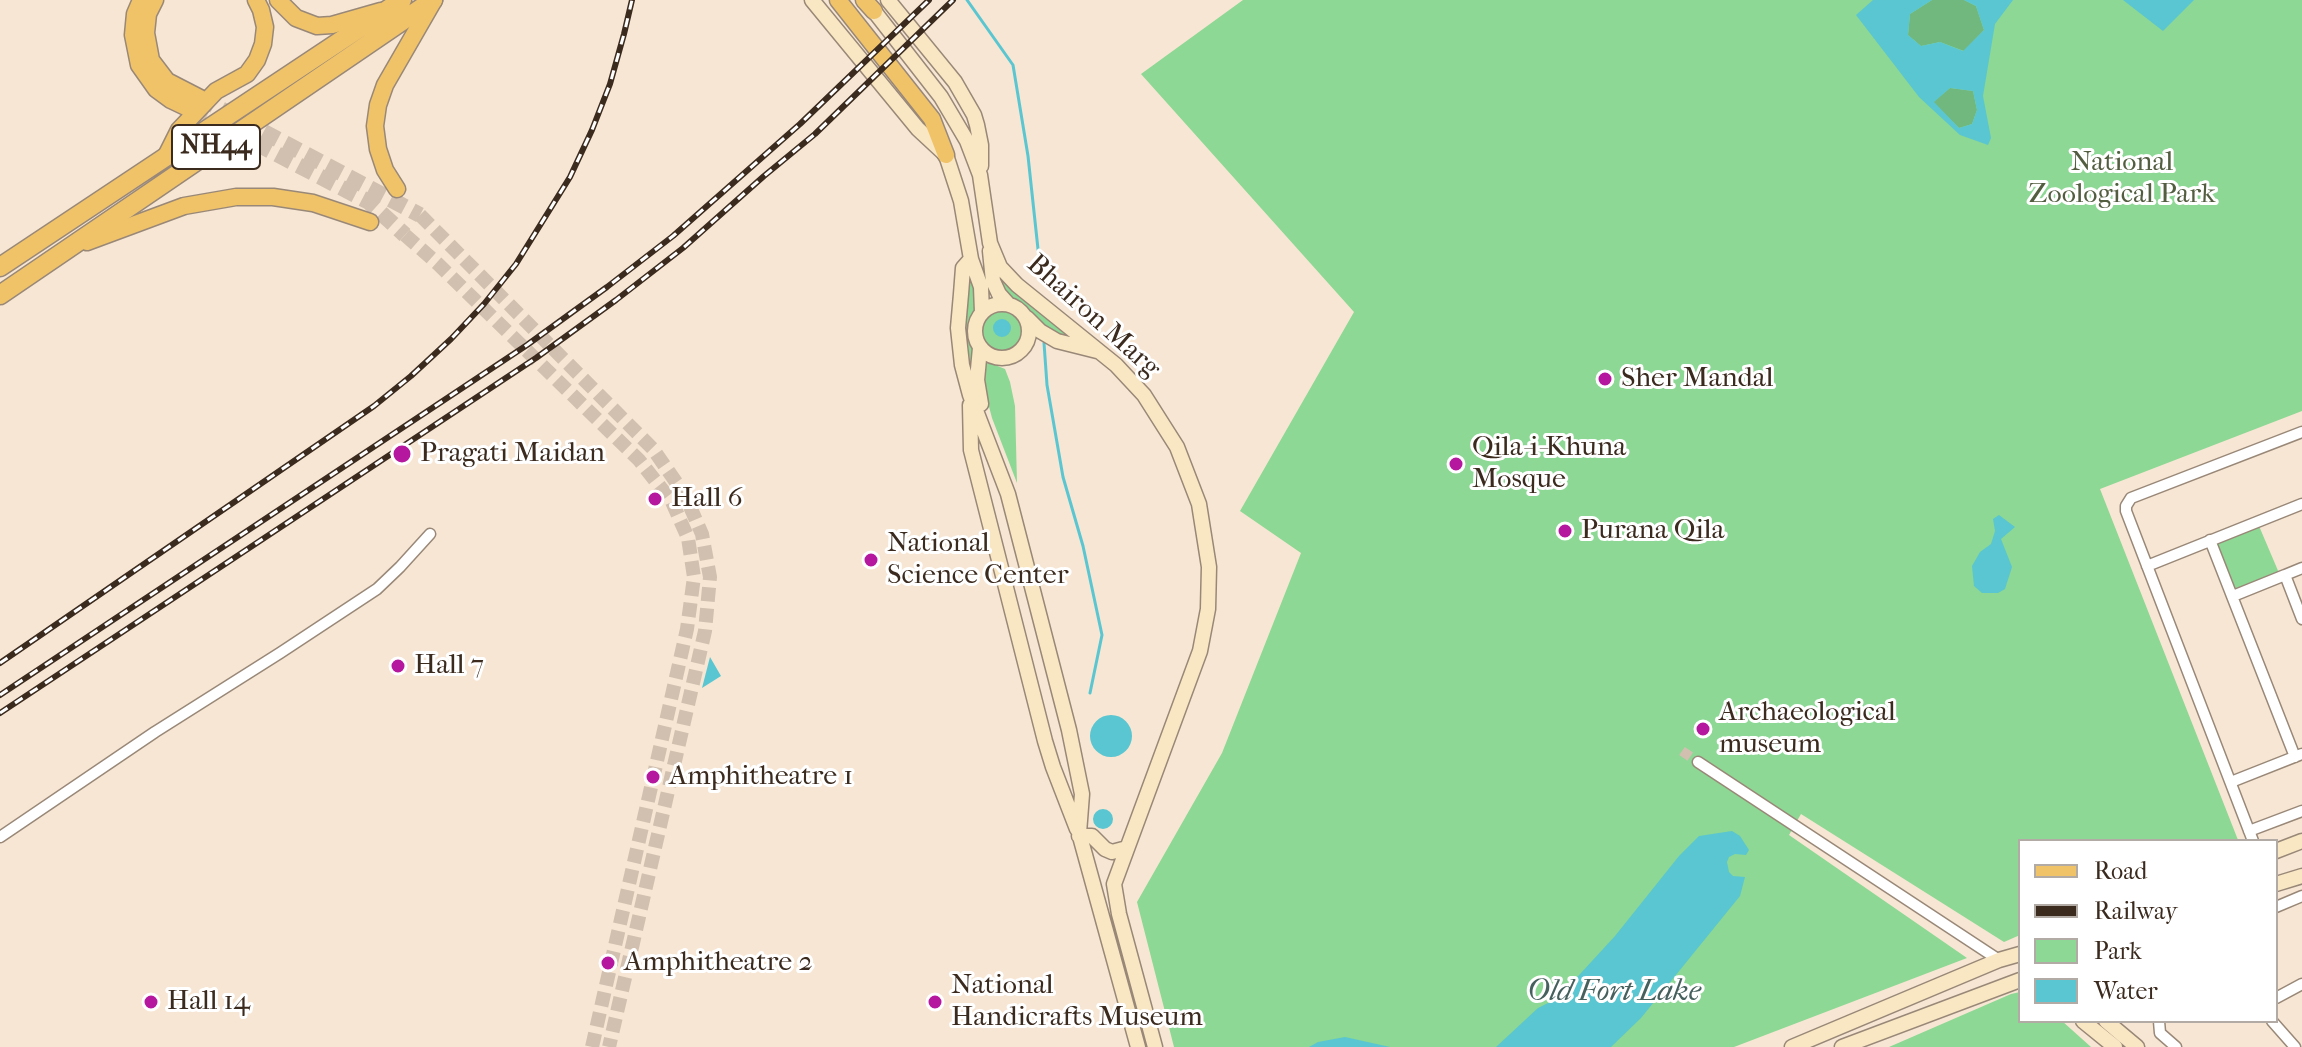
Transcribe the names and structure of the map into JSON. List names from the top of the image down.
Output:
{
  "streets": {
    "highway": ["NH44"],
    "main road": ["Bhairon Marg"]
  },
  "water": ["Old Fort Lake"],
  "parks": ["National Zoological Park"],
  "places": [
    "Sher Mandal",
    "Pragati Maidan",
    "Qila-i-Khuna Mosque",
    "Hall 6",
    "Purana Qila",
    "National Science Center",
    "Hall 7",
    "Archaeological museum",
    "Amphitheatre 1",
    "Amphitheatre 2",
    "Hall 14",
    "National Handicrafts Museum"
  ],
  "legend": [
    "Road",
    "Railway",
    "Park",
    "Water"
  ]
}
